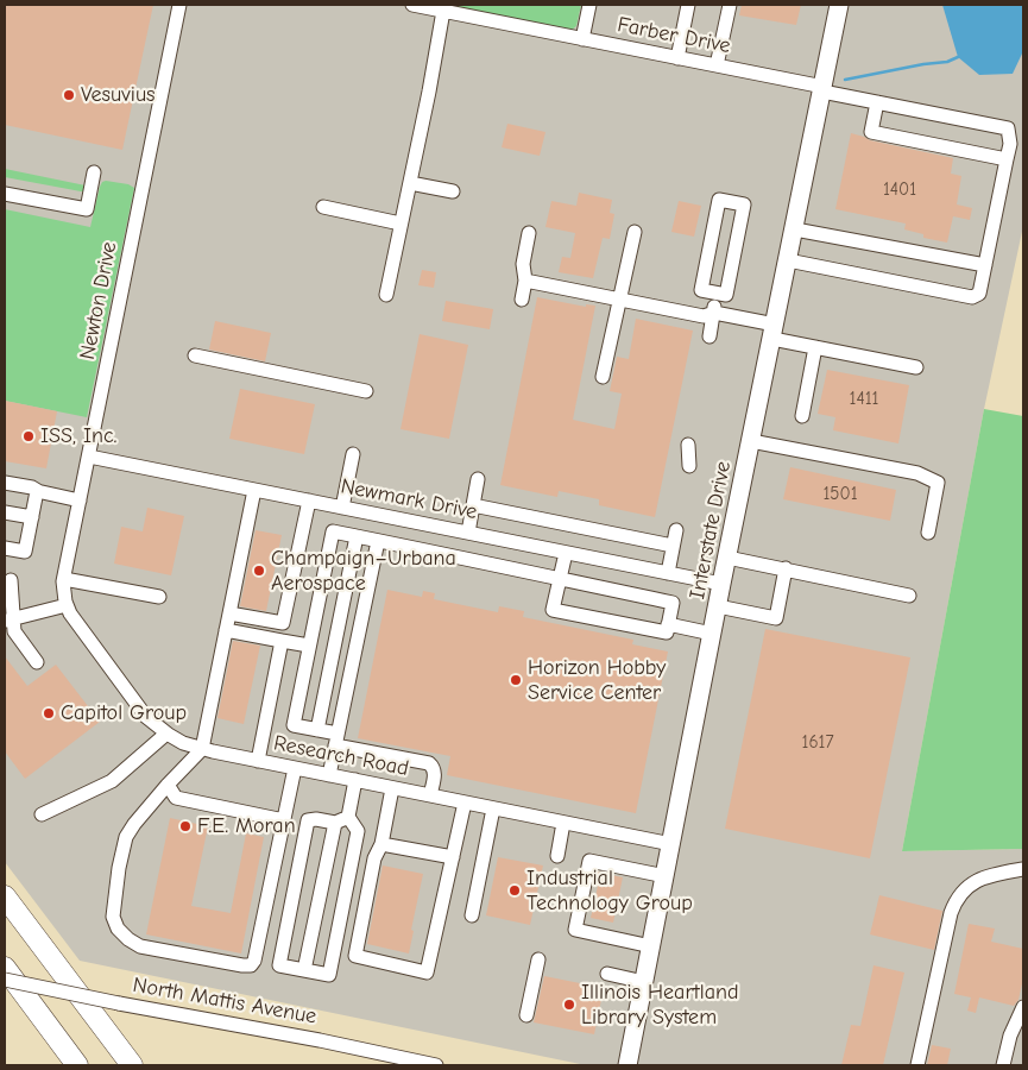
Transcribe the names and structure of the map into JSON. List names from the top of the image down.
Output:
{
  "streets": {
    "main road": ["Interstate Drive"],
    "street": [
      "Farber Drive",
      "Newton Drive",
      "Newmark Drive",
      "Research Road",
      "North Mattis Avenue"
    ]
  },
  "crossings": [
    ["Farber Drive", "Interstate Drive"],
    ["Newton Drive", "Newmark Drive"],
    ["Newton Drive", "Research Road"],
    ["Newmark Drive", "Interstate Drive"],
    ["Interstate Drive", "Research Road"]
  ],
  "places": [
    "Vesuvius",
    "ISS, Inc.",
    "Champaign–Urbana Aerospace",
    "Horizon Hobby Service Center",
    "Capitol Group",
    "F.E. Moran",
    "Industrial Technology Group",
    "Illinois Heartland Library System"
  ],
  "house_numbers": [
    "1401",
    "1411",
    "1501",
    "1617"
  ]
}
